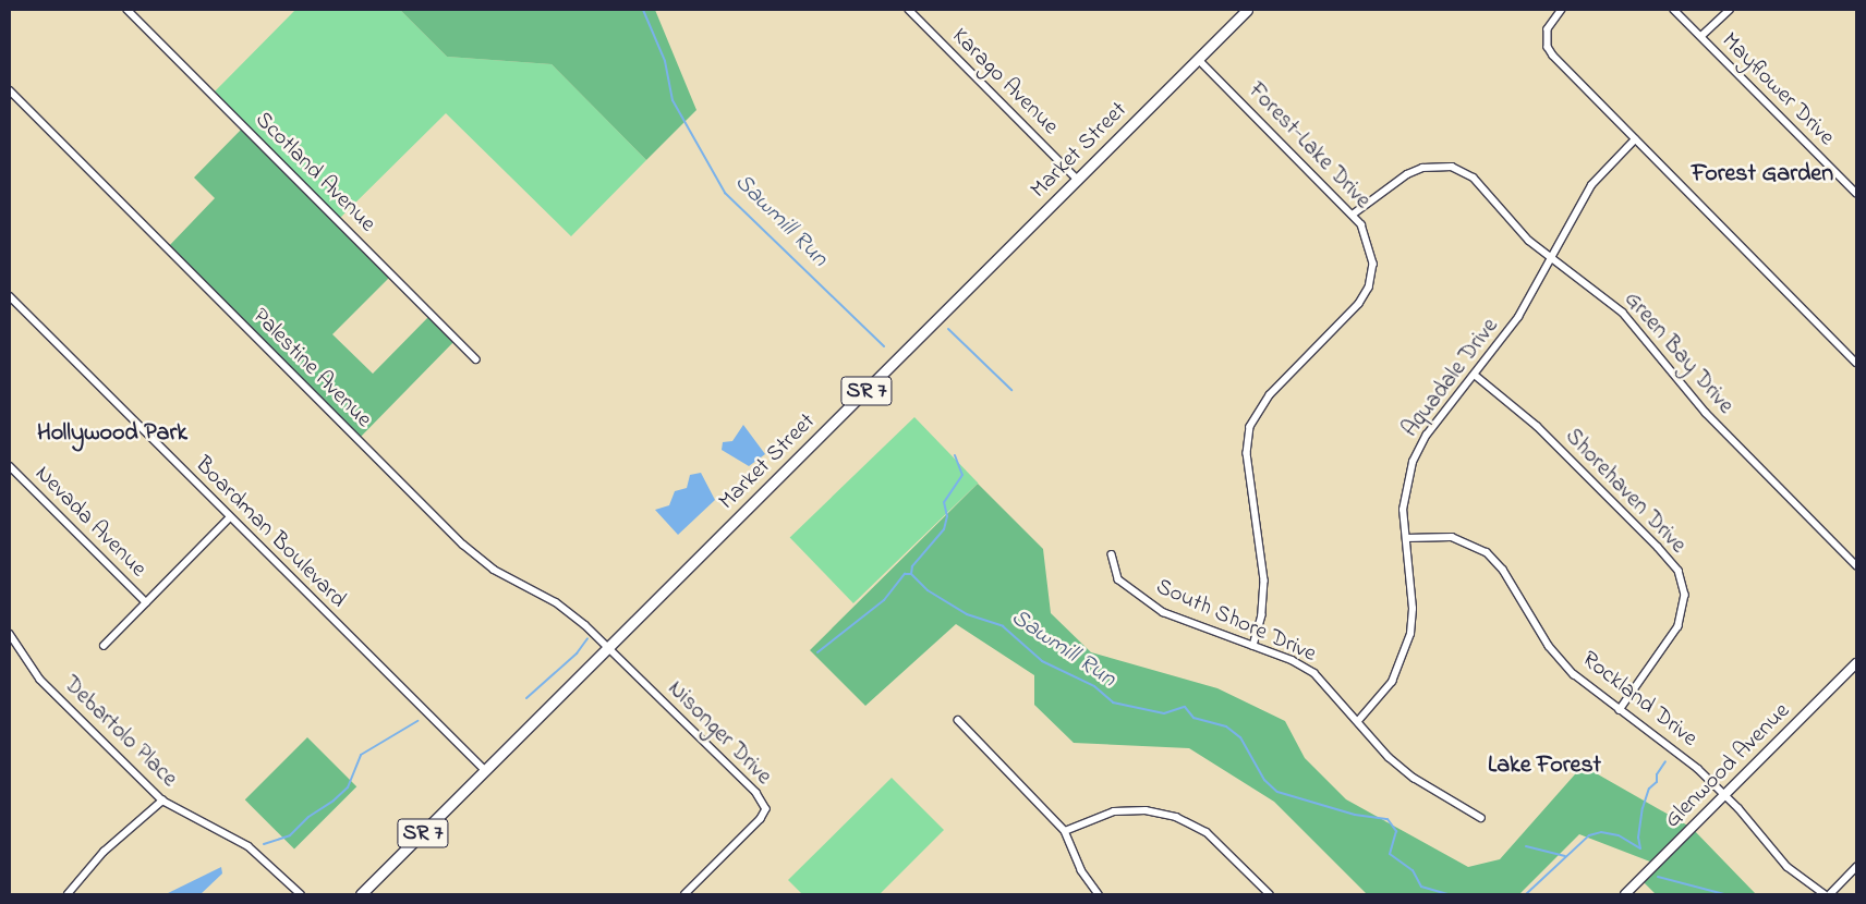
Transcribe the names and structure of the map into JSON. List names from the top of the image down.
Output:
{
  "streets": {
    "main road": ["Market Street", "SR 7"],
    "street": [
      "Karago Avenue",
      "Mayflower Drive",
      "Forest-Lake Drive",
      "Scotland Avenue",
      "Green Bay Drive",
      "Palestine Avenue",
      "Aquadale Drive",
      "Shorehaven Drive",
      "Nevada Avenue",
      "Boardman Boulevard",
      "South Shore Drive",
      "Rockland Drive",
      "Debartolo Place",
      "Nisonger Drive",
      "Glenwood Avenue"
    ]
  },
  "crossings": [
    ["Karago Avenue", "Market Street"],
    ["Forest-Lake Drive", "Market Street"],
    ["Forest-Lake Drive", "Green Bay Drive"],
    ["Forest-Lake Drive", "South Shore Drive"],
    ["Market Street", "Palestine Avenue"],
    ["Market Street", "Boardman Boulevard"],
    ["Market Street", "Nisonger Drive"],
    ["Green Bay Drive", "Aquadale Drive"],
    ["Palestine Avenue", "Nisonger Drive"],
    ["Aquadale Drive", "Shorehaven Drive"],
    ["Aquadale Drive", "South Shore Drive"],
    ["Aquadale Drive", "Rockland Drive"],
    ["Shorehaven Drive", "Rockland Drive"],
    ["Rockland Drive", "Glenwood Avenue"]
  ],
  "districts": ["Forest Garden", "Hollywood Park", "Lake Forest"],
  "water": ["Sawmill Run"]
}
